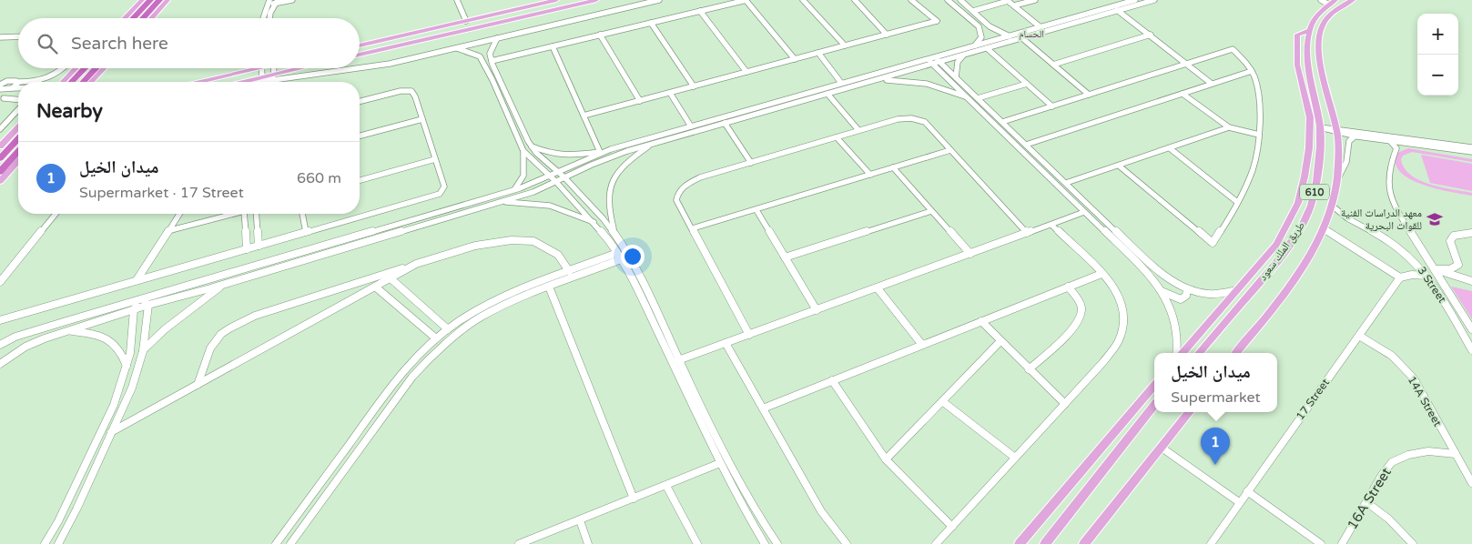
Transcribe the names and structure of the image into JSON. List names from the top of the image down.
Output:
{
  "streets": {
    "main road": ["610", "طريق الملك سعود"],
    "street": [
      "3 Street",
      "17 Street",
      "14A Street",
      "16A Street"
    ]
  },
  "crossings": [
    ["طريق الملك سعود", "3 Street"],
    ["17 Street", "14A Street"],
    ["14A Street", "16A Street"]
  ],
  "districts": ["الحسام"],
  "places": {
    "school or university": ["معهد الدراسات الفنية للقوات البحرية"]
  },
  "page": {
    "map_buttons": ["+", "−"],
    "search": "Search here",
    "heading": "Nearby",
    "list": [
      {
        "mark": "1",
        "name": "ميدان الخيل",
        "note": "Supermarket · 17 Street",
        "value": "660 m"
      }
    ],
    "popup": ["ميدان الخيل", "Supermarket"],
    "pins": "1"
  }
}
